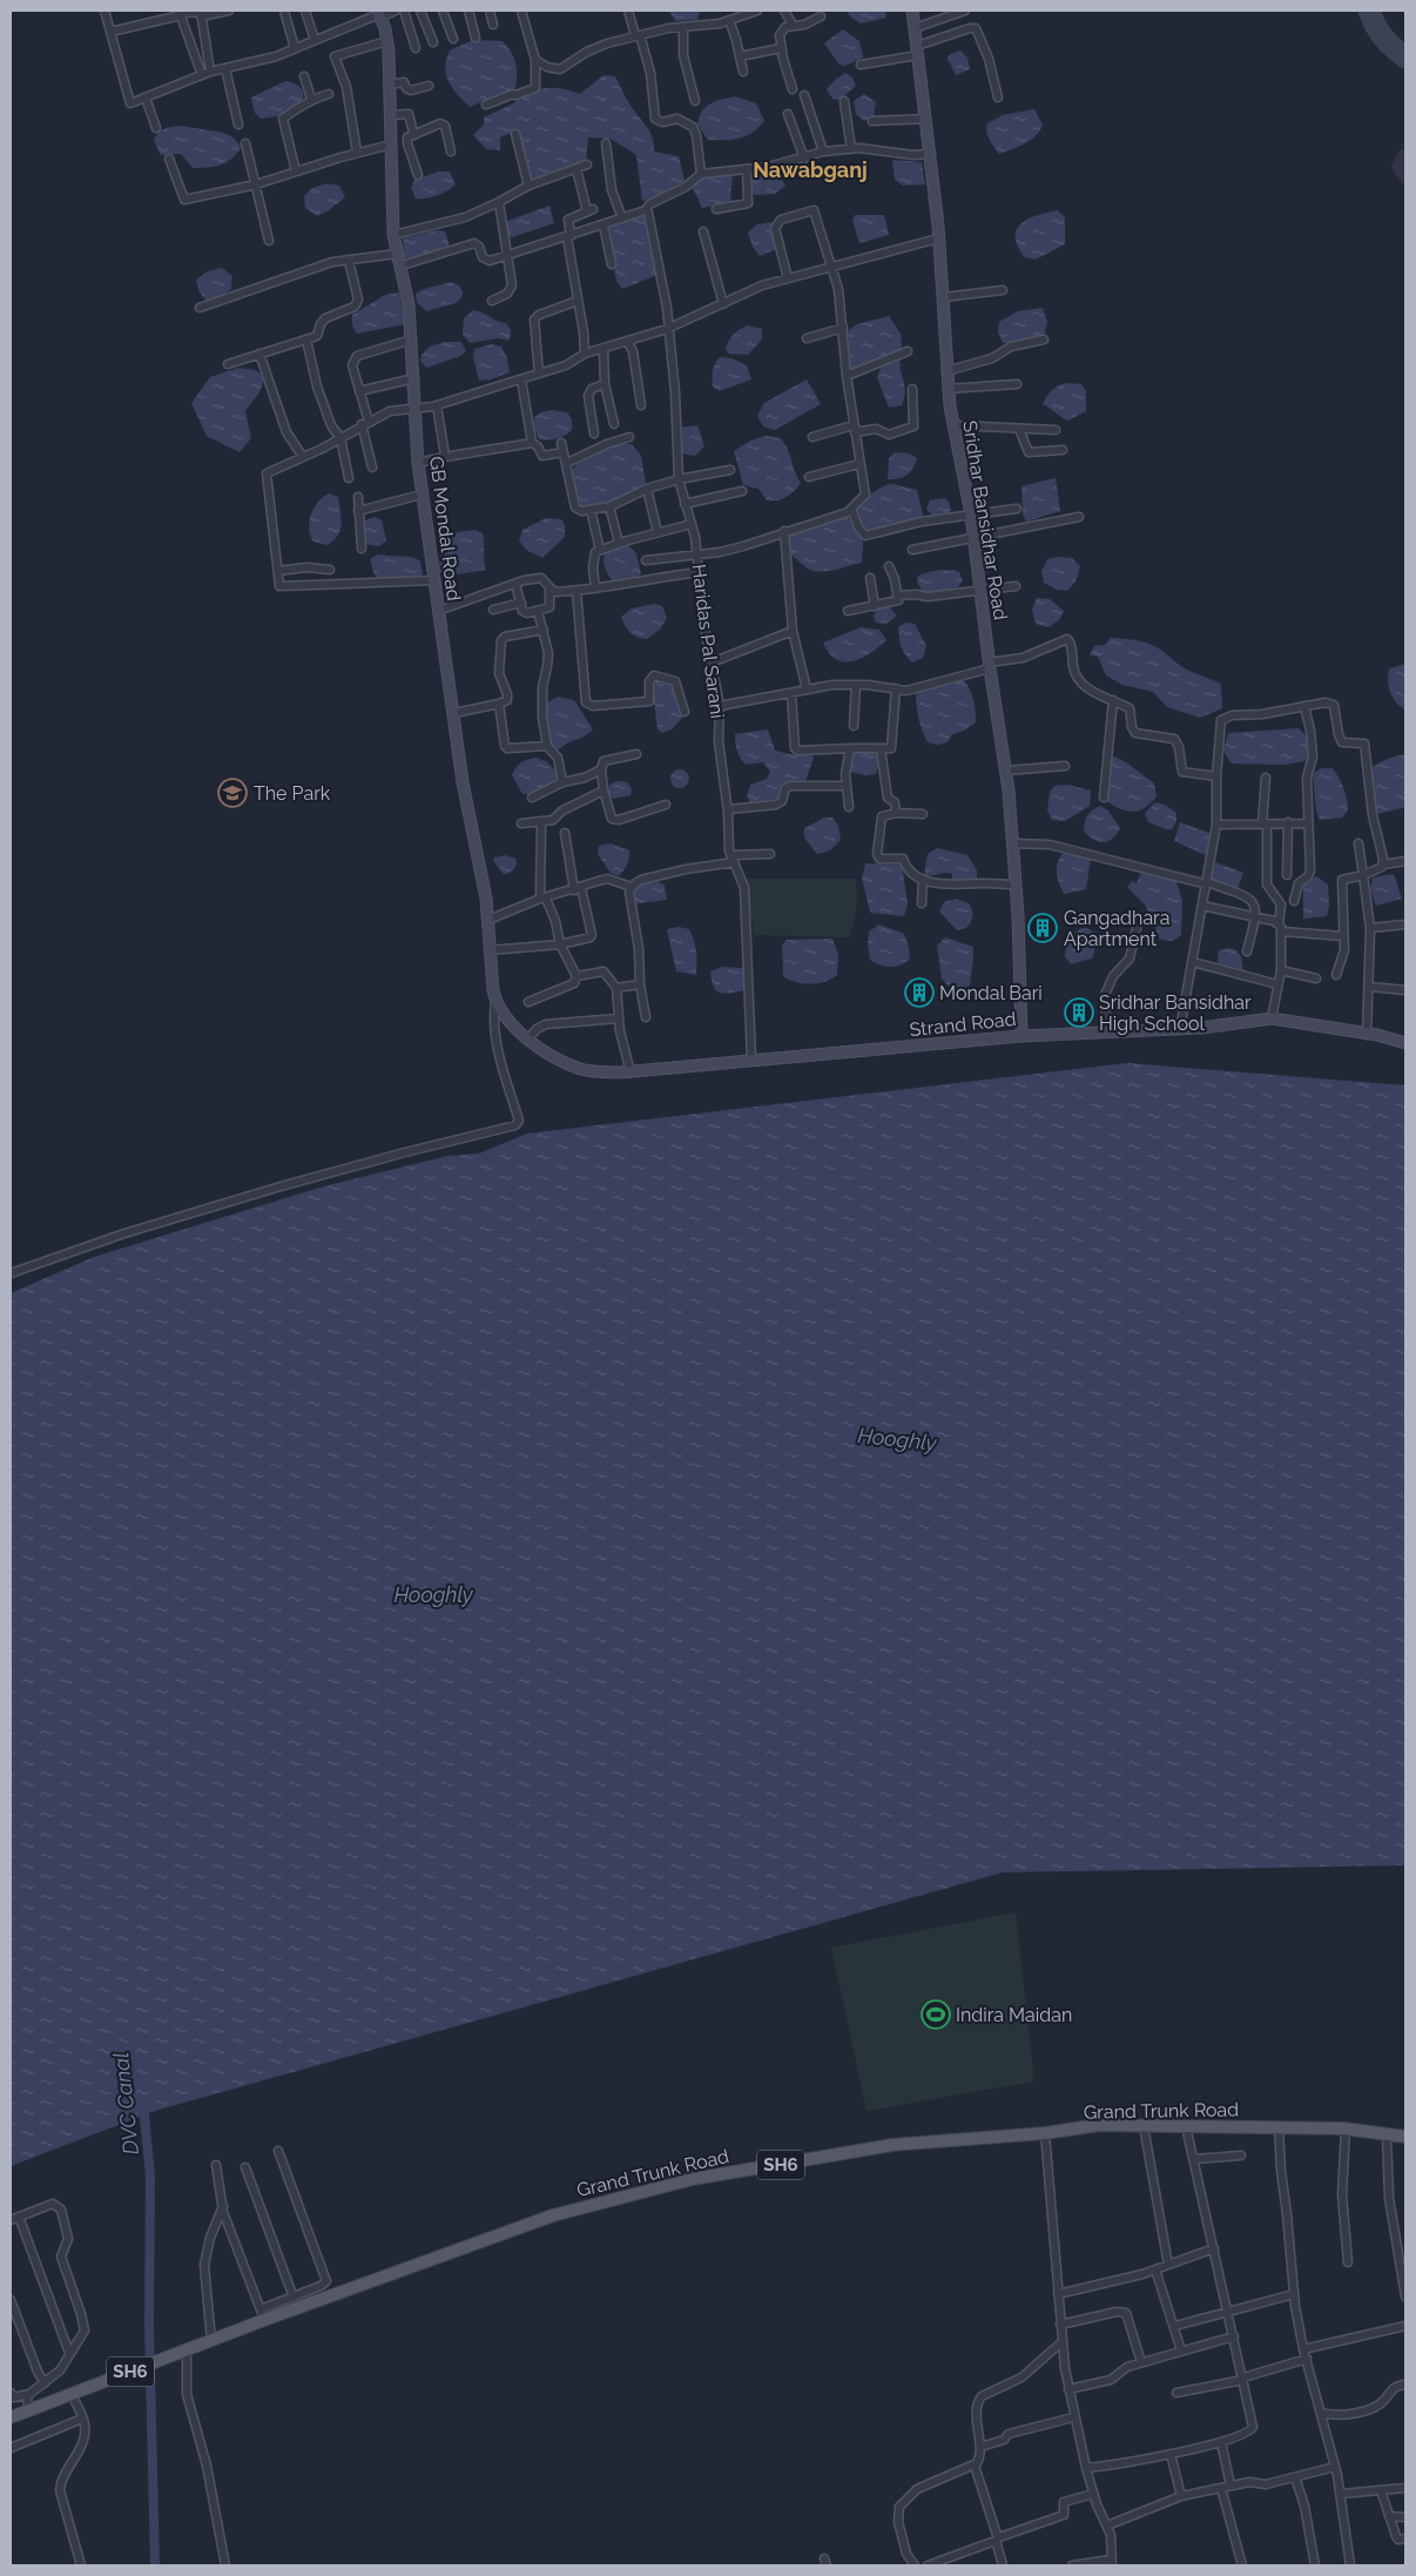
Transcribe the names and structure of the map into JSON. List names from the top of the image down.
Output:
{
  "streets": {
    "main road": ["Grand Trunk Road", "SH6"],
    "street": [
      "Sridhar Bansidhar Road",
      "GB Mondal Road",
      "Haridas Pal Sarani",
      "Strand Road"
    ]
  },
  "crossings": [
    ["Sridhar Bansidhar Road", "Strand Road"],
    ["Haridas Pal Sarani", "Strand Road"]
  ],
  "districts": ["Nawabganj"],
  "water": ["Hooghly", "DVC Canal"],
  "places": {
    "school or university": ["The Park"],
    "building": ["Gangadhara Apartment", "Mondal Bari", "Sridhar Bansidhar High School"],
    "sports": ["Indira Maidan"]
  }
}
